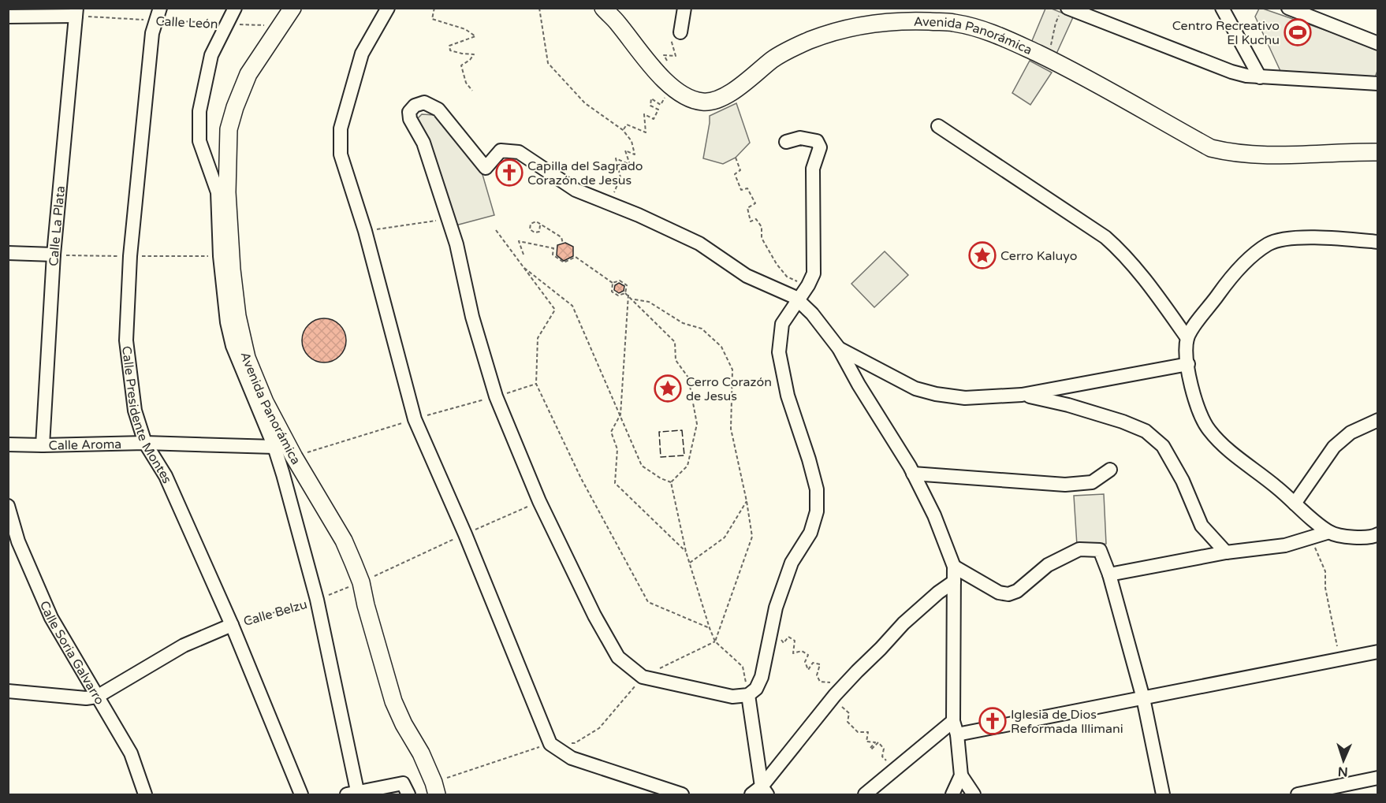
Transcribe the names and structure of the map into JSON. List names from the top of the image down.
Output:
{
  "streets": {
    "main road": ["Avenida Panorámica"],
    "street": [
      "Calle La Plata",
      "Calle Presidente Montes",
      "Calle Aroma",
      "Calle Belzu",
      "Calle Soria Galvarro"
    ],
    "path": ["Calle León"]
  },
  "crossings": [
    ["Calle León", "Avenida Panorámica"],
    ["Calle León", "Calle La Plata"],
    ["Calle León", "Calle Presidente Montes"],
    ["Avenida Panorámica", "Calle Belzu"],
    ["Calle La Plata", "Calle Aroma"],
    ["Calle Presidente Montes", "Calle Aroma"],
    ["Calle Presidente Montes", "Calle Belzu"],
    ["Calle Belzu", "Calle Soria Galvarro"]
  ],
  "places": {
    "sports": ["Centro Recreativo El Kuchu"],
    "church": ["Capilla del Sagrado Corazón de Jesus", "Iglesia de Dios Reformada Illimani"],
    "place": ["Cerro Kaluyo", "Cerro Corazón de Jesus"]
  },
  "north": "bottom"
}
